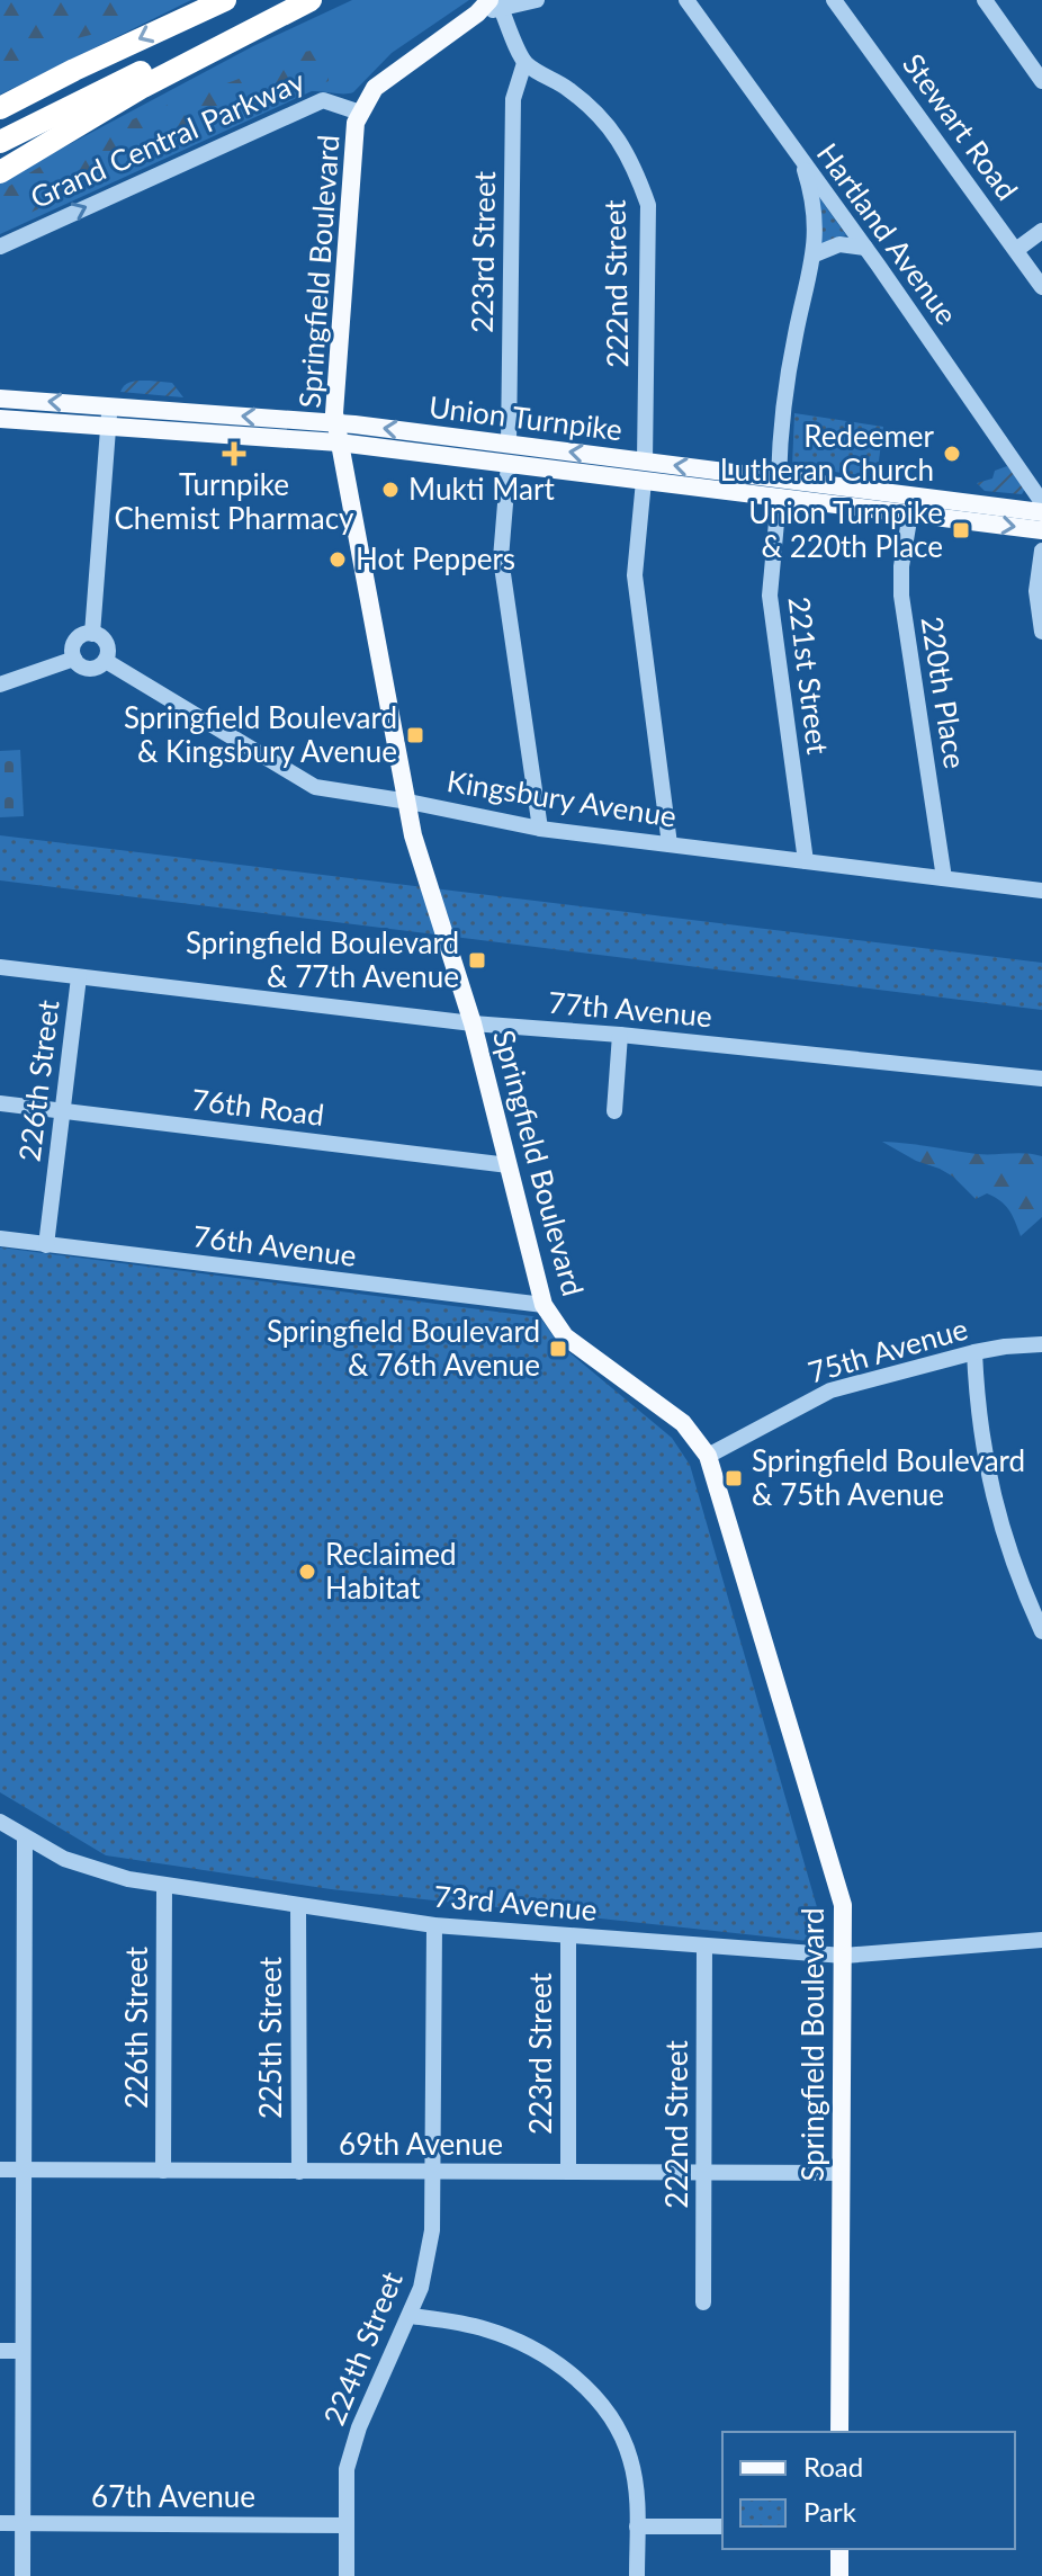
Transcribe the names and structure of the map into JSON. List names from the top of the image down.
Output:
{
  "streets": {
    "main road": ["Springfield Boulevard", "Union Turnpike"],
    "street": [
      "Stewart Road",
      "Grand Central Parkway",
      "Hartland Avenue",
      "223rd Street",
      "222nd Street",
      "221st Street",
      "220th Place",
      "Kingsbury Avenue",
      "77th Avenue",
      "226th Street",
      "76th Road",
      "76th Avenue",
      "75th Avenue",
      "73rd Avenue",
      "225th Street",
      "69th Avenue",
      "224th Street",
      "67th Avenue"
    ]
  },
  "crossings": [
    ["Grand Central Parkway", "Springfield Boulevard"],
    ["Hartland Avenue", "221st Street"],
    ["223rd Street", "222nd Street"],
    ["223rd Street", "Union Turnpike"],
    ["223rd Street", "Kingsbury Avenue"],
    ["223rd Street", "73rd Avenue"],
    ["223rd Street", "69th Avenue"],
    ["Springfield Boulevard", "Union Turnpike"],
    ["Springfield Boulevard", "Kingsbury Avenue"],
    ["Springfield Boulevard", "77th Avenue"],
    ["Springfield Boulevard", "76th Road"],
    ["Springfield Boulevard", "76th Avenue"],
    ["Springfield Boulevard", "75th Avenue"],
    ["Springfield Boulevard", "73rd Avenue"],
    ["Springfield Boulevard", "69th Avenue"],
    ["222nd Street", "Union Turnpike"],
    ["222nd Street", "73rd Avenue"],
    ["222nd Street", "69th Avenue"],
    ["Union Turnpike", "221st Street"],
    ["Union Turnpike", "220th Place"],
    ["221st Street", "Kingsbury Avenue"],
    ["220th Place", "Kingsbury Avenue"],
    ["77th Avenue", "226th Street"],
    ["226th Street", "76th Road"],
    ["226th Street", "76th Avenue"],
    ["226th Street", "73rd Avenue"],
    ["226th Street", "69th Avenue"],
    ["73rd Avenue", "225th Street"],
    ["73rd Avenue", "224th Street"],
    ["225th Street", "69th Avenue"],
    ["69th Avenue", "224th Street"],
    ["224th Street", "67th Avenue"]
  ],
  "one_way": ["Grand Central Parkway"],
  "places": {
    "health": ["Turnpike Chemist Pharmacy"],
    "other": [
      "Redeemer Lutheran Church",
      "Mukti Mart",
      "Hot Peppers",
      "Reclaimed Habitat"
    ],
    "transit": [
      "Union Turnpike & 220th Place",
      "Springfield Boulevard & Kingsbury Avenue",
      "Springfield Boulevard & 77th Avenue",
      "Springfield Boulevard & 76th Avenue",
      "Springfield Boulevard & 75th Avenue"
    ]
  },
  "legend": ["Road", "Park"]
}
